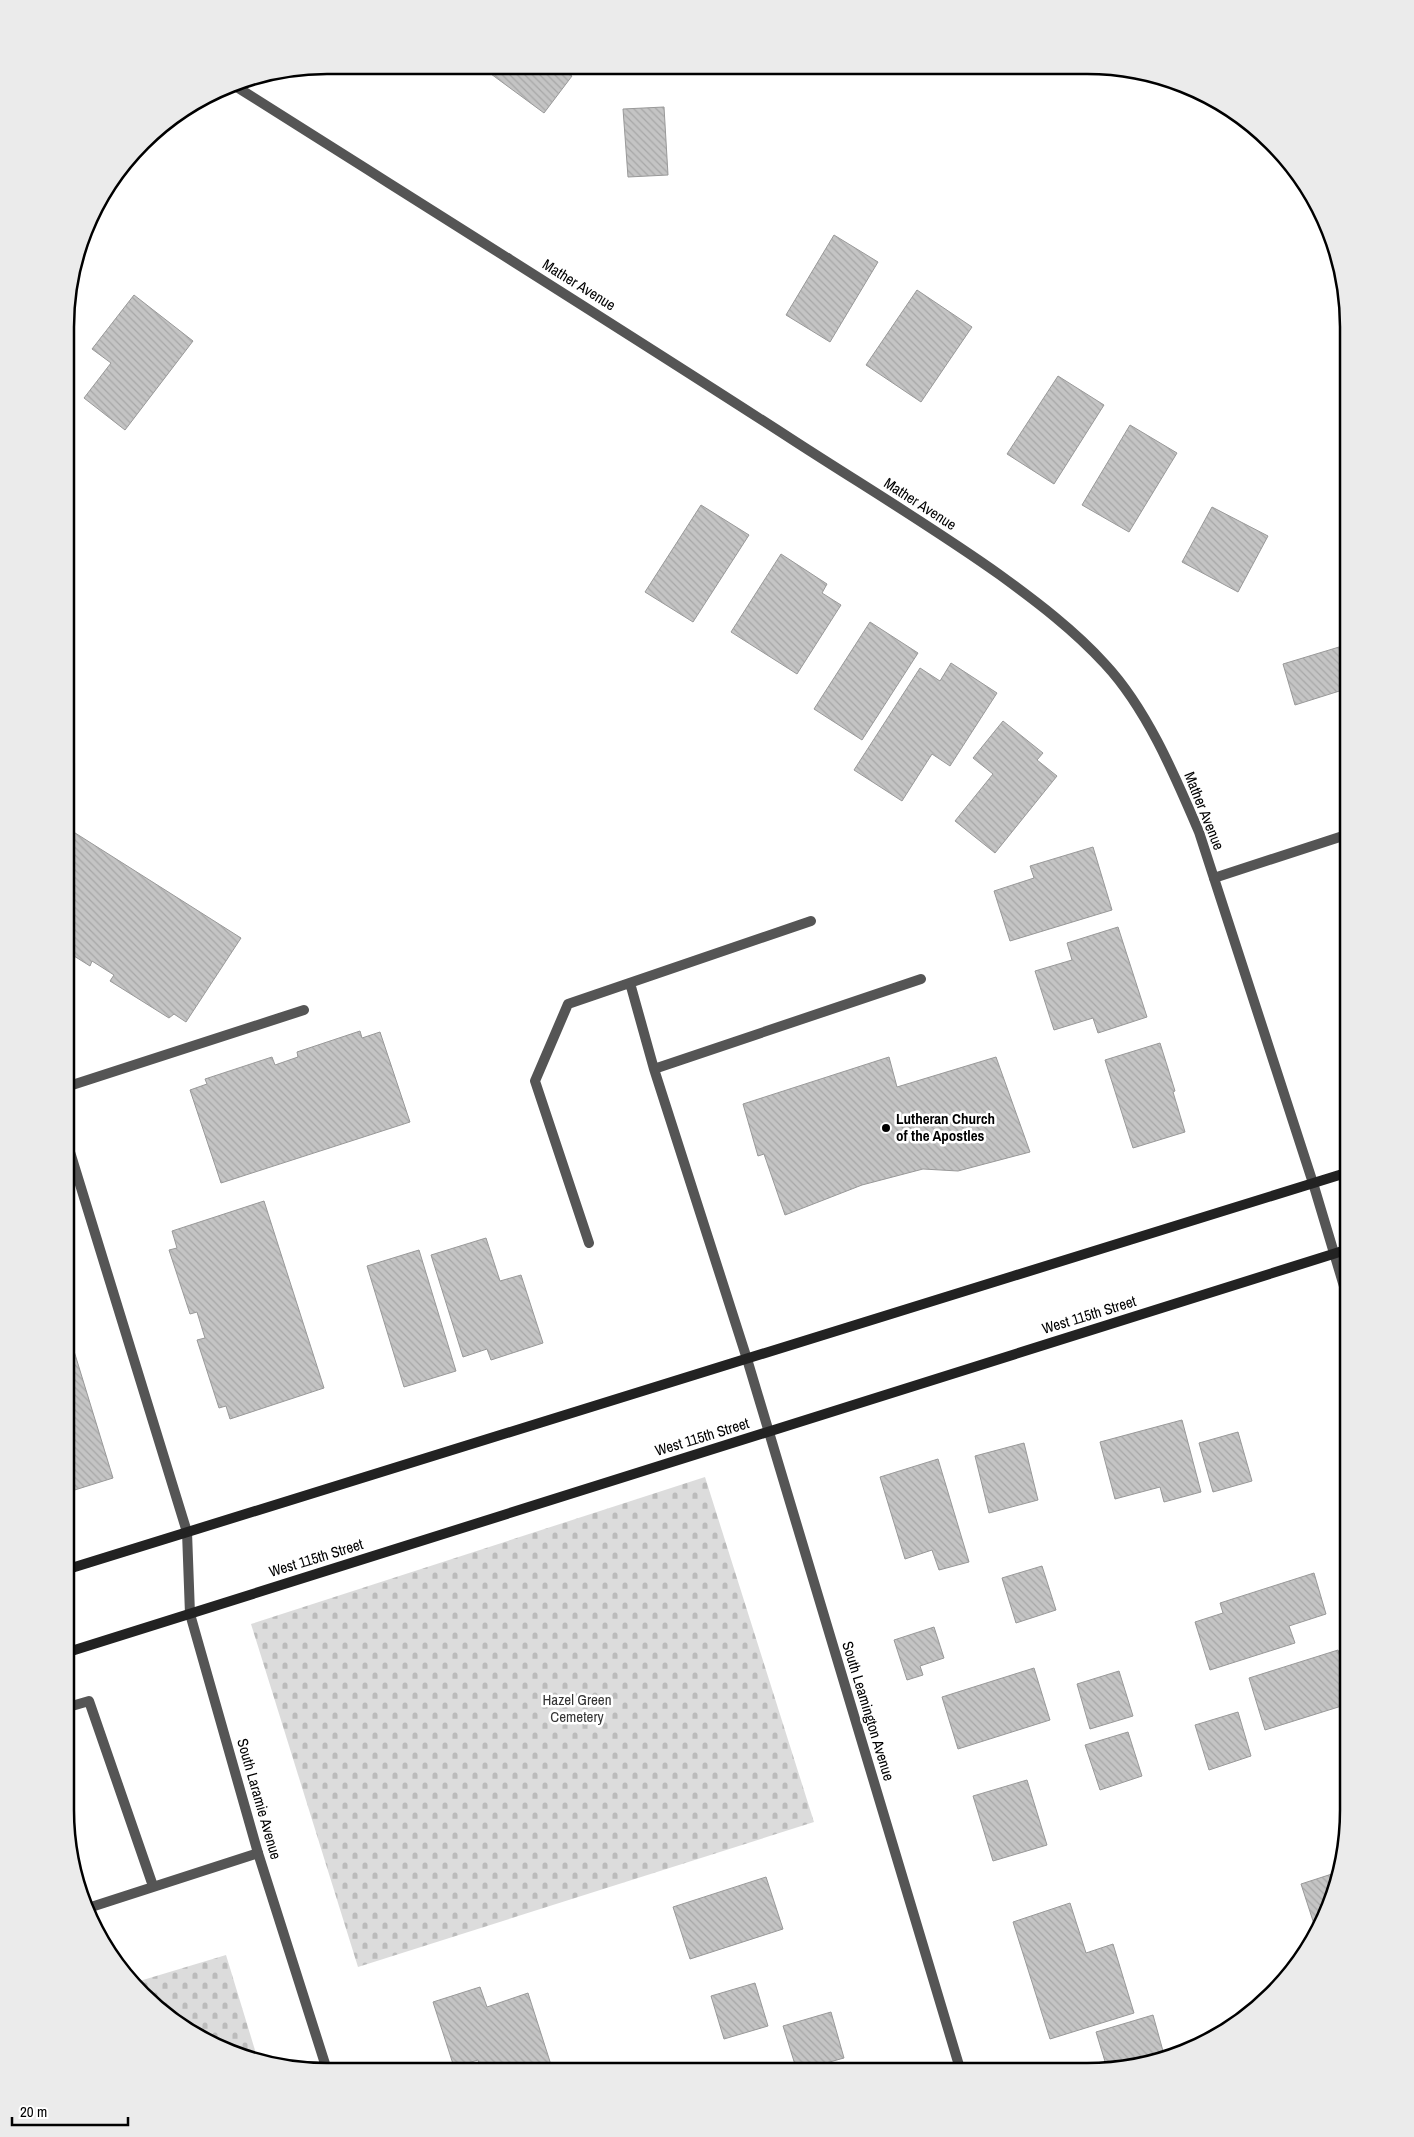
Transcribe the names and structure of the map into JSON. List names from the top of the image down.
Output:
{
  "streets": {
    "street": [
      "Mather Avenue",
      "West 115th Street",
      "South Leamington Avenue",
      "South Laramie Avenue"
    ]
  },
  "crossings": [
    ["Mather Avenue", "West 115th Street"],
    ["West 115th Street", "South Leamington Avenue"],
    ["West 115th Street", "South Laramie Avenue"]
  ],
  "parks": ["Hazel Green Cemetery"],
  "places": ["Lutheran Church of the Apostles"],
  "scale_bar": "20 m"
}
